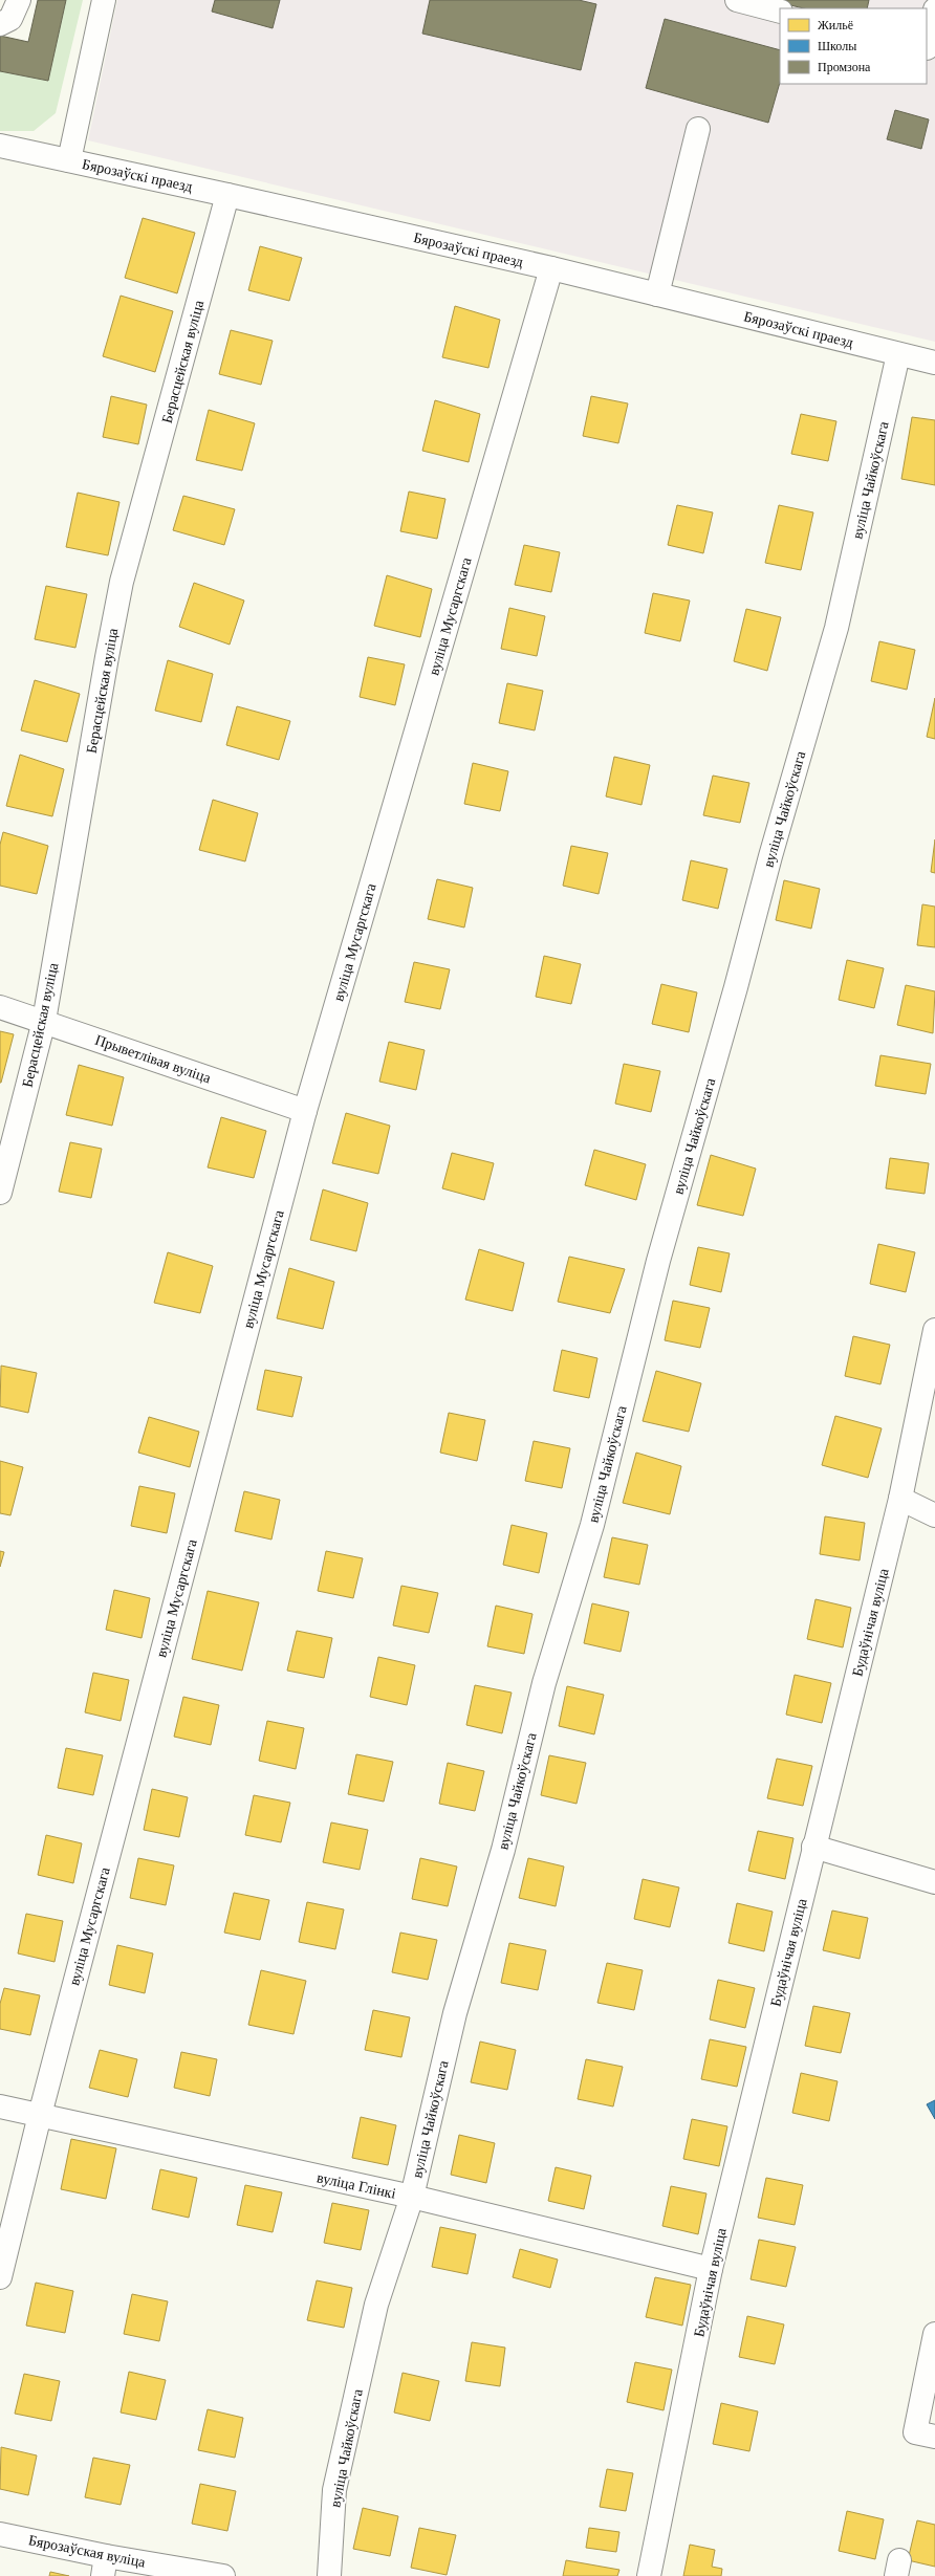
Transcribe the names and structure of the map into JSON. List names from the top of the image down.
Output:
{
  "streets": {
    "street": [
      "Бярозаўскі праезд",
      "Берасцейская вуліца",
      "вуліца Чайкоўскага",
      "вуліца Мусаргскага",
      "Прыветлівая вуліца",
      "Будаўнічая вуліца",
      "вуліца Глінкі",
      "Бярозаўская вуліца"
    ]
  },
  "crossings": [
    ["Бярозаўскі праезд", "Берасцейская вуліца"],
    ["Бярозаўскі праезд", "вуліца Чайкоўскага"],
    ["Бярозаўскі праезд", "вуліца Мусаргскага"],
    ["Берасцейская вуліца", "Прыветлівая вуліца"],
    ["вуліца Чайкоўскага", "вуліца Глінкі"],
    ["вуліца Мусаргскага", "Прыветлівая вуліца"],
    ["вуліца Мусаргскага", "вуліца Глінкі"],
    ["Будаўнічая вуліца", "вуліца Глінкі"]
  ],
  "legend": ["Жильё", "Школы", "Промзона"]
}
